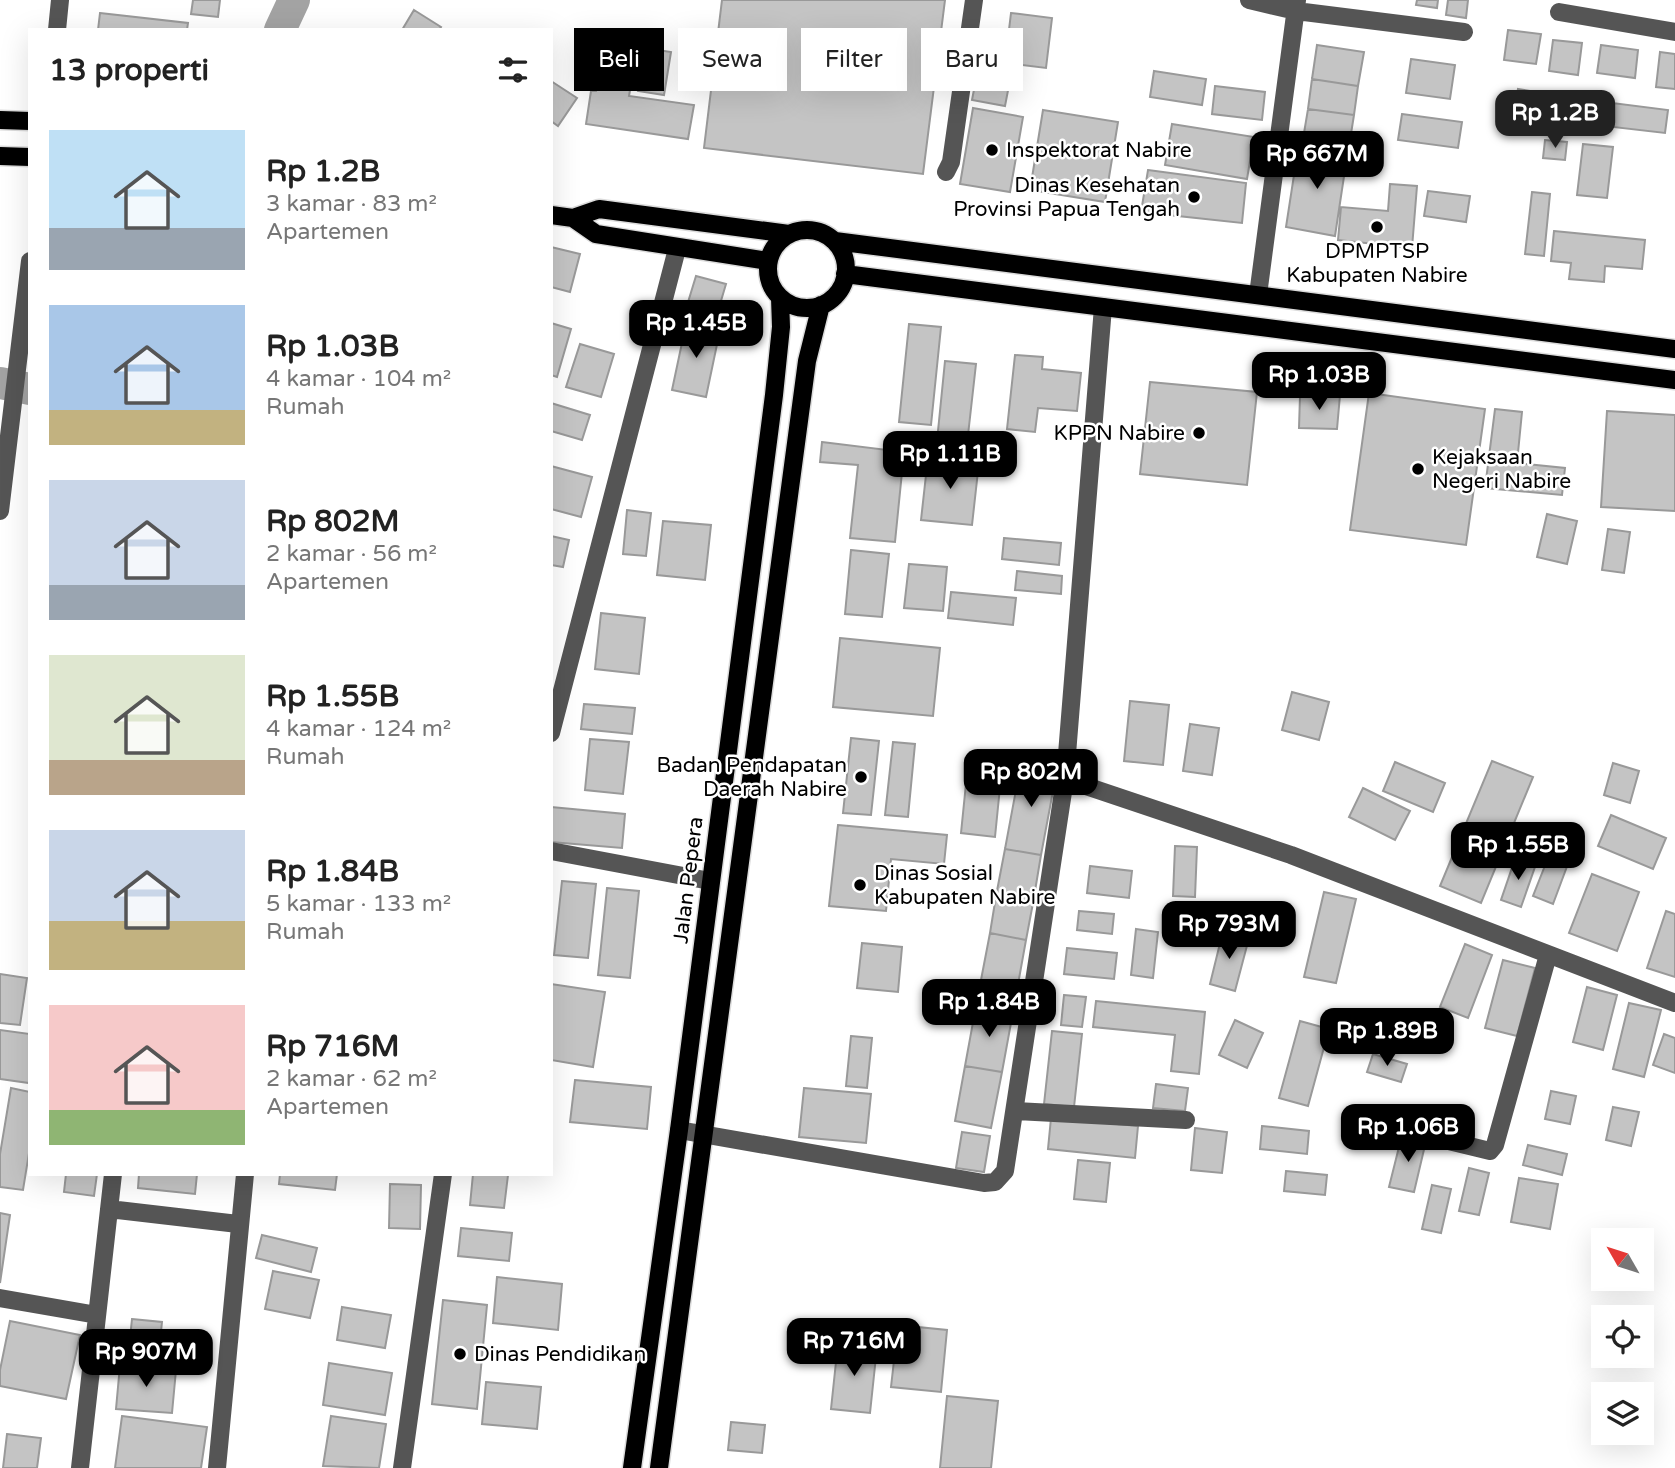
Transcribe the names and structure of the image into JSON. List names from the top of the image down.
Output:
{
  "streets": {
    "main road": ["Jalan Pepera"]
  },
  "places": [
    "Inspektorat Nabire",
    "Dinas Kesehatan Provinsi Papua Tengah",
    "DPMPTSP Kabupaten Nabire",
    "KPPN Nabire",
    "Kejaksaan Negeri Nabire",
    "Badan Pendapatan Daerah Nabire",
    "Dinas Sosial Kabupaten Nabire",
    "Dinas Pendidikan"
  ],
  "north": "top left",
  "page": {
    "chip": [
      "Beli",
      "Sewa",
      "Filter",
      "Baru"
    ],
    "heading": "13 properti",
    "price": [
      "Rp 1.2B",
      "Rp 667M",
      "Rp 1.45B",
      "Rp 1.03B",
      "Rp 1.11B",
      "Rp 802M",
      "Rp 1.55B",
      "Rp 793M",
      "Rp 1.84B",
      "Rp 1.89B",
      "Rp 1.06B",
      "Rp 716M",
      "Rp 907M"
    ],
    "list": [
      {
        "name": "Rp 1.2B",
        "note": "3 kamar · 83 m² · Apartemen"
      },
      {
        "name": "Rp 1.03B",
        "note": "4 kamar · 104 m² · Rumah"
      },
      {
        "name": "Rp 802M",
        "note": "2 kamar · 56 m² · Apartemen"
      },
      {
        "name": "Rp 1.55B",
        "note": "4 kamar · 124 m² · Rumah"
      },
      {
        "name": "Rp 1.84B",
        "note": "5 kamar · 133 m² · Rumah"
      },
      {
        "name": "Rp 716M",
        "note": "2 kamar · 62 m² · Apartemen"
      }
    ]
  }
}
